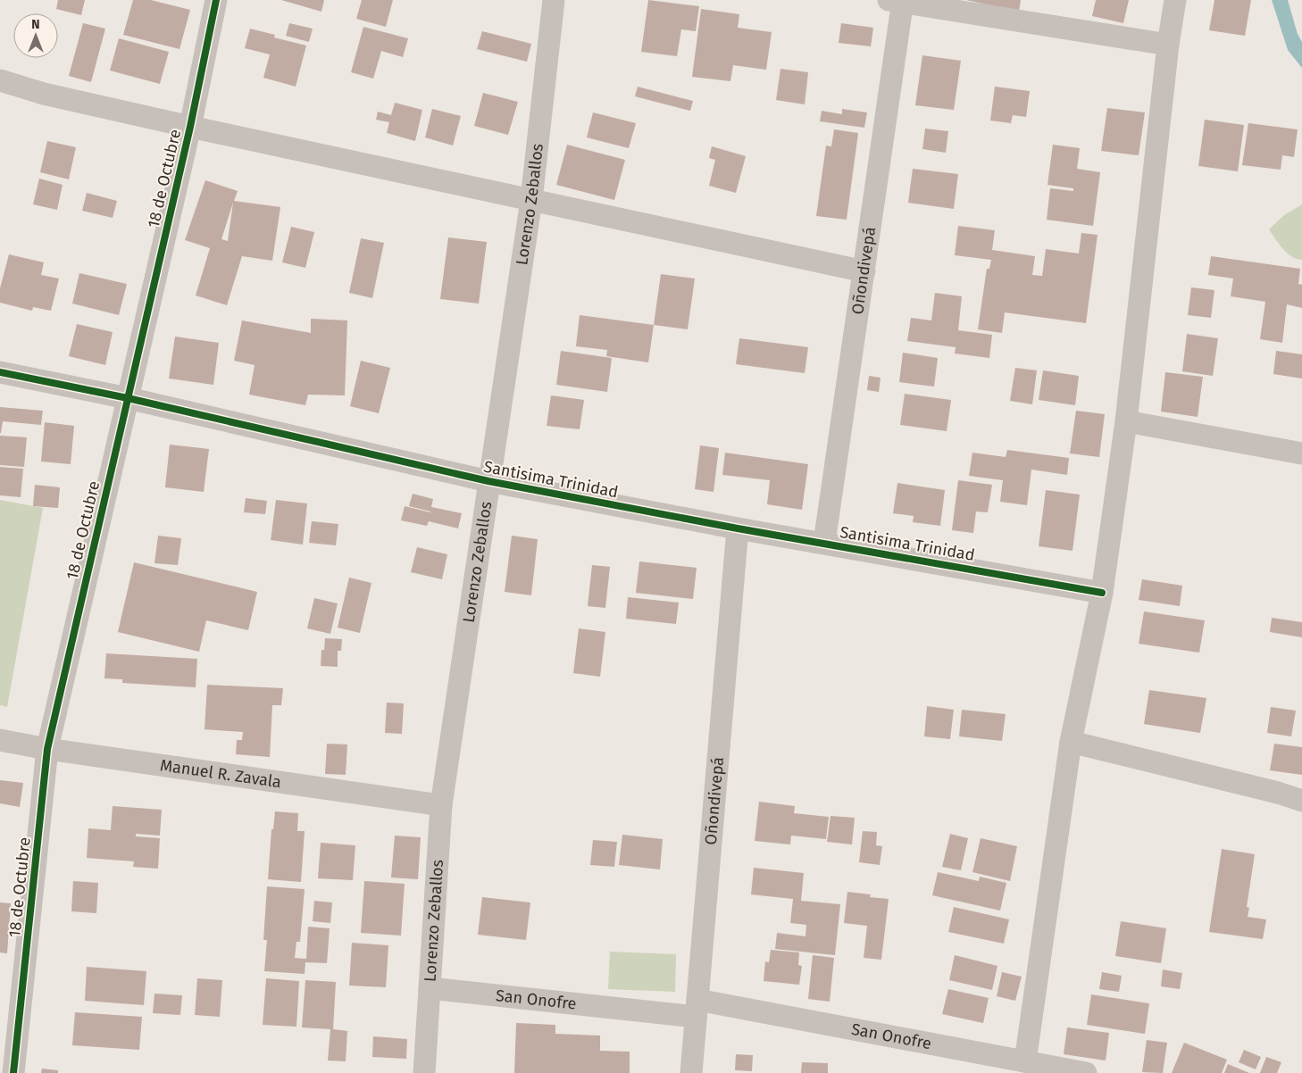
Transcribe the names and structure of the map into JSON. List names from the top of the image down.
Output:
{
  "streets": {
    "street": [
      "18 de Octubre",
      "Lorenzo Zeballos",
      "Oñondivepá",
      "Santisima Trinidad",
      "Manuel R. Zavala",
      "San Onofre"
    ]
  },
  "crossings": [
    ["18 de Octubre", "Santisima Trinidad"],
    ["18 de Octubre", "Manuel R. Zavala"],
    ["Lorenzo Zeballos", "Santisima Trinidad"],
    ["Lorenzo Zeballos", "Manuel R. Zavala"],
    ["Lorenzo Zeballos", "San Onofre"],
    ["Oñondivepá", "Santisima Trinidad"],
    ["Oñondivepá", "San Onofre"]
  ],
  "north": "top"
}
